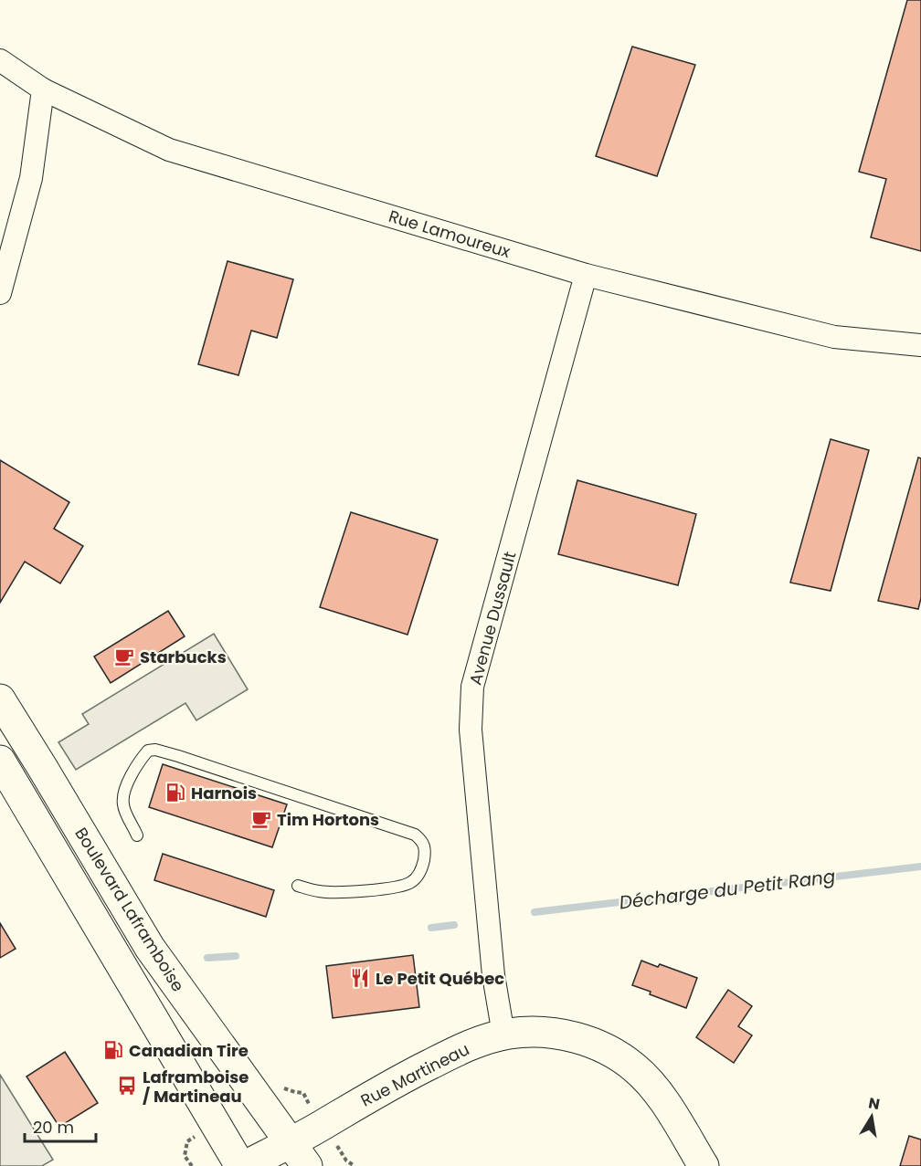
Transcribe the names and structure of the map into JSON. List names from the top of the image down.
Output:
{
  "streets": {
    "main road": ["Boulevard Laframboise", "Rue Martineau"],
    "street": ["Rue Lamoureux", "Avenue Dussault"]
  },
  "crossings": [
    ["Rue Lamoureux", "Avenue Dussault"],
    ["Avenue Dussault", "Rue Martineau"],
    ["Boulevard Laframboise", "Rue Martineau"]
  ],
  "water": ["Décharge du Petit Rang"],
  "places": {
    "cafe": ["Starbucks", "Tim Hortons"],
    "fuel station": ["Harnois", "Canadian Tire"],
    "restaurant": ["Le Petit Québec"],
    "bus stop": ["Laframboise / Martineau"]
  },
  "scale_bar": "20 m",
  "north": "top"
}
